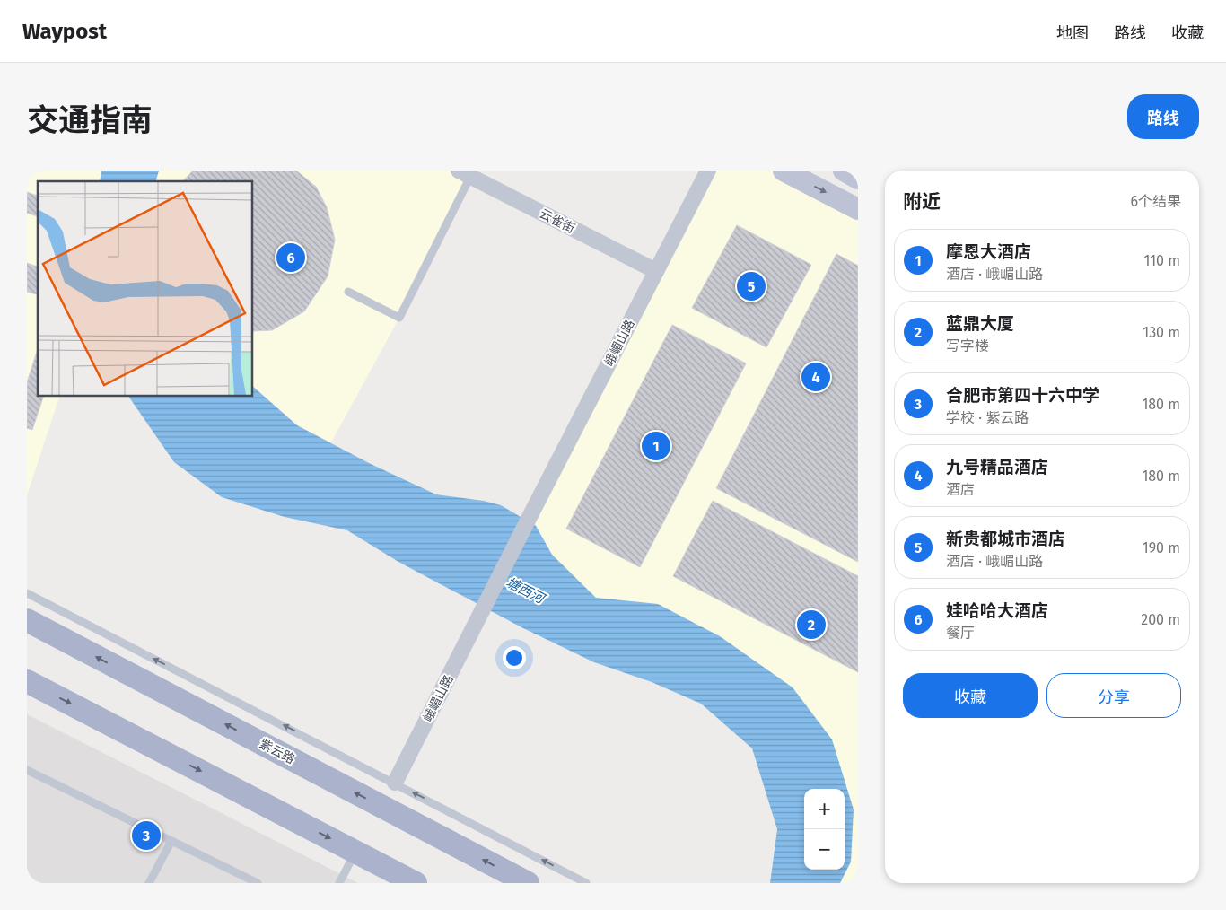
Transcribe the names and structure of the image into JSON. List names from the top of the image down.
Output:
{
  "streets": {
    "main road": ["紫云路"],
    "street": ["云雀街", "峨嵋山路"]
  },
  "crossings": [
    ["云雀街", "峨嵋山路"]
  ],
  "water": ["塘西河"],
  "page": {
    "header": "Waypost",
    "nav": ["地图", "路线", "收藏"],
    "title": "交通指南",
    "buttons": [
      "路线",
      ["收藏", "分享"]
    ],
    "heading": ["附近", "6个结果"],
    "list": [
      {
        "mark": "1",
        "name": "摩恩大酒店",
        "note": "酒店 · 峨嵋山路",
        "value": "110 m"
      },
      {
        "mark": "2",
        "name": "蓝鼎大厦",
        "note": "写字楼",
        "value": "130 m"
      },
      {
        "mark": "3",
        "name": "合肥市第四十六中学",
        "note": "学校 · 紫云路",
        "value": "180 m"
      },
      {
        "mark": "4",
        "name": "九号精品酒店",
        "note": "酒店",
        "value": "180 m"
      },
      {
        "mark": "5",
        "name": "新贵都城市酒店",
        "note": "酒店 · 峨嵋山路",
        "value": "190 m"
      },
      {
        "mark": "6",
        "name": "娃哈哈大酒店",
        "note": "餐厅",
        "value": "200 m"
      }
    ],
    "pins": [
      "6",
      "5",
      "4",
      "1",
      "2",
      "3"
    ],
    "map_buttons": ["+", "−"]
  }
}
